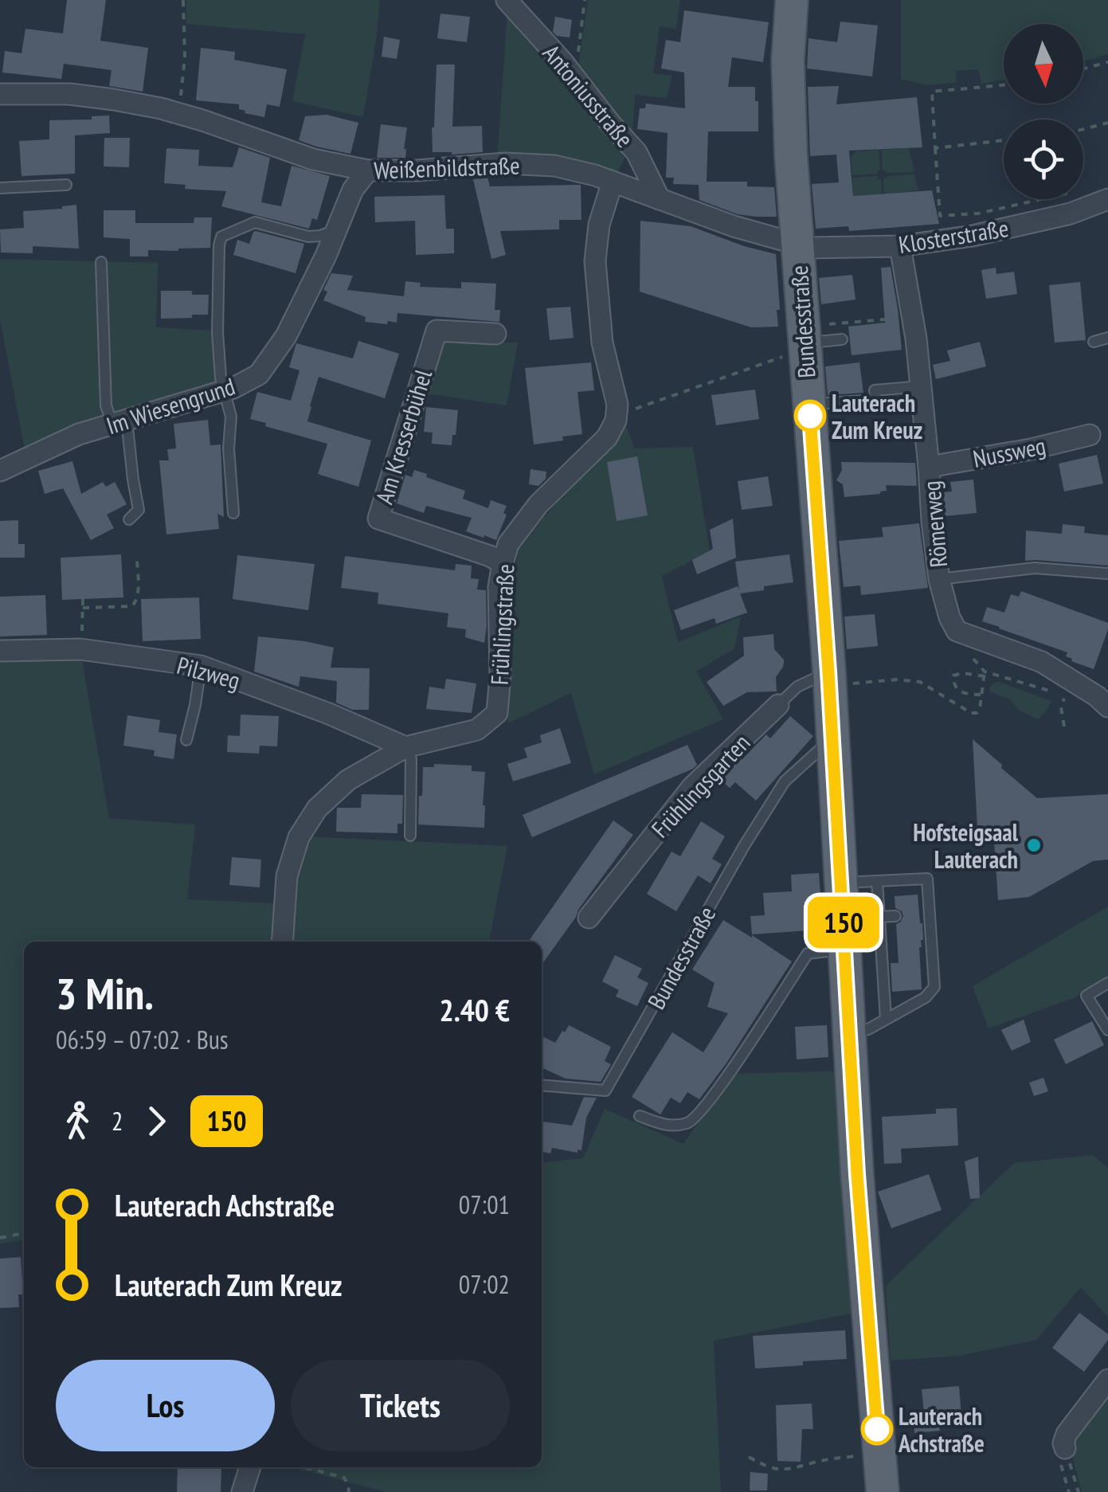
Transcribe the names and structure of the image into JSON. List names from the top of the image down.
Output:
{
  "streets": {
    "main road": ["Bundesstraße"],
    "street": [
      "Antoniusstraße",
      "Weißenbildstraße",
      "Klosterstraße",
      "Im Wiesengrund",
      "Am Kresserbühel",
      "Nussweg",
      "Römerweg",
      "Frühlingstraße",
      "Pilzweg",
      "Frühlingsgarten"
    ]
  },
  "crossings": [
    ["Antoniusstraße", "Weißenbildstraße"],
    ["Weißenbildstraße", "Klosterstraße"],
    ["Weißenbildstraße", "Bundesstraße"],
    ["Weißenbildstraße", "Im Wiesengrund"],
    ["Klosterstraße", "Bundesstraße"],
    ["Klosterstraße", "Römerweg"],
    ["Bundesstraße", "Frühlingsgarten"],
    ["Am Kresserbühel", "Frühlingstraße"],
    ["Nussweg", "Römerweg"],
    ["Frühlingstraße", "Pilzweg"]
  ],
  "places": ["Lauterach Zum Kreuz", "Hofsteigsaal Lauterach", "Lauterach Achstraße"],
  "lines": ["bus line 150"],
  "north": "bottom",
  "page": {
    "on_map": "150",
    "heading": ["3 Min.", "06:59 – 07:02 · Bus", "2.40 €"],
    "legs": ["2", "150"],
    "list": [
      {
        "name": "Lauterach Achstraße",
        "value": "07:01"
      },
      {
        "name": "Lauterach Zum Kreuz",
        "value": "07:02"
      }
    ],
    "buttons": ["Los", "Tickets"]
  }
}
